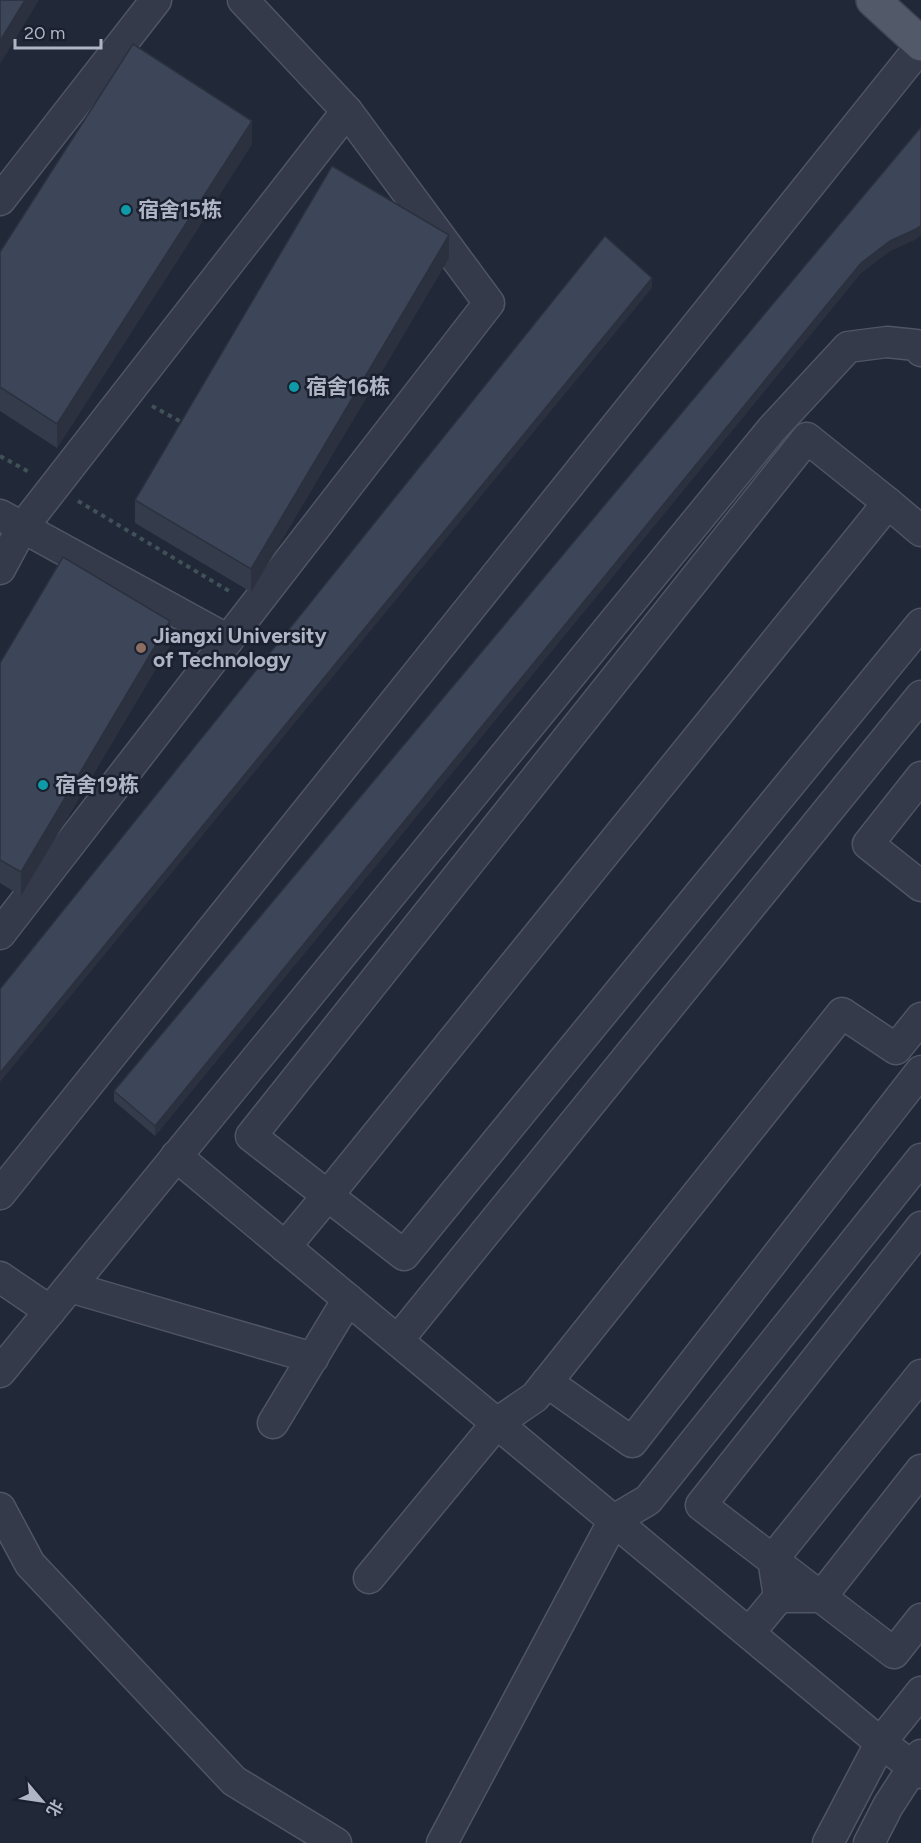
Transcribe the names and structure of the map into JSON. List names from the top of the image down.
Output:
{
  "places": [
    "宿舍15栋",
    "宿舍16栋",
    "Jiangxi University of Technology",
    "宿舍19栋"
  ],
  "scale_bar": "20 m",
  "north": "bottom right"
}
